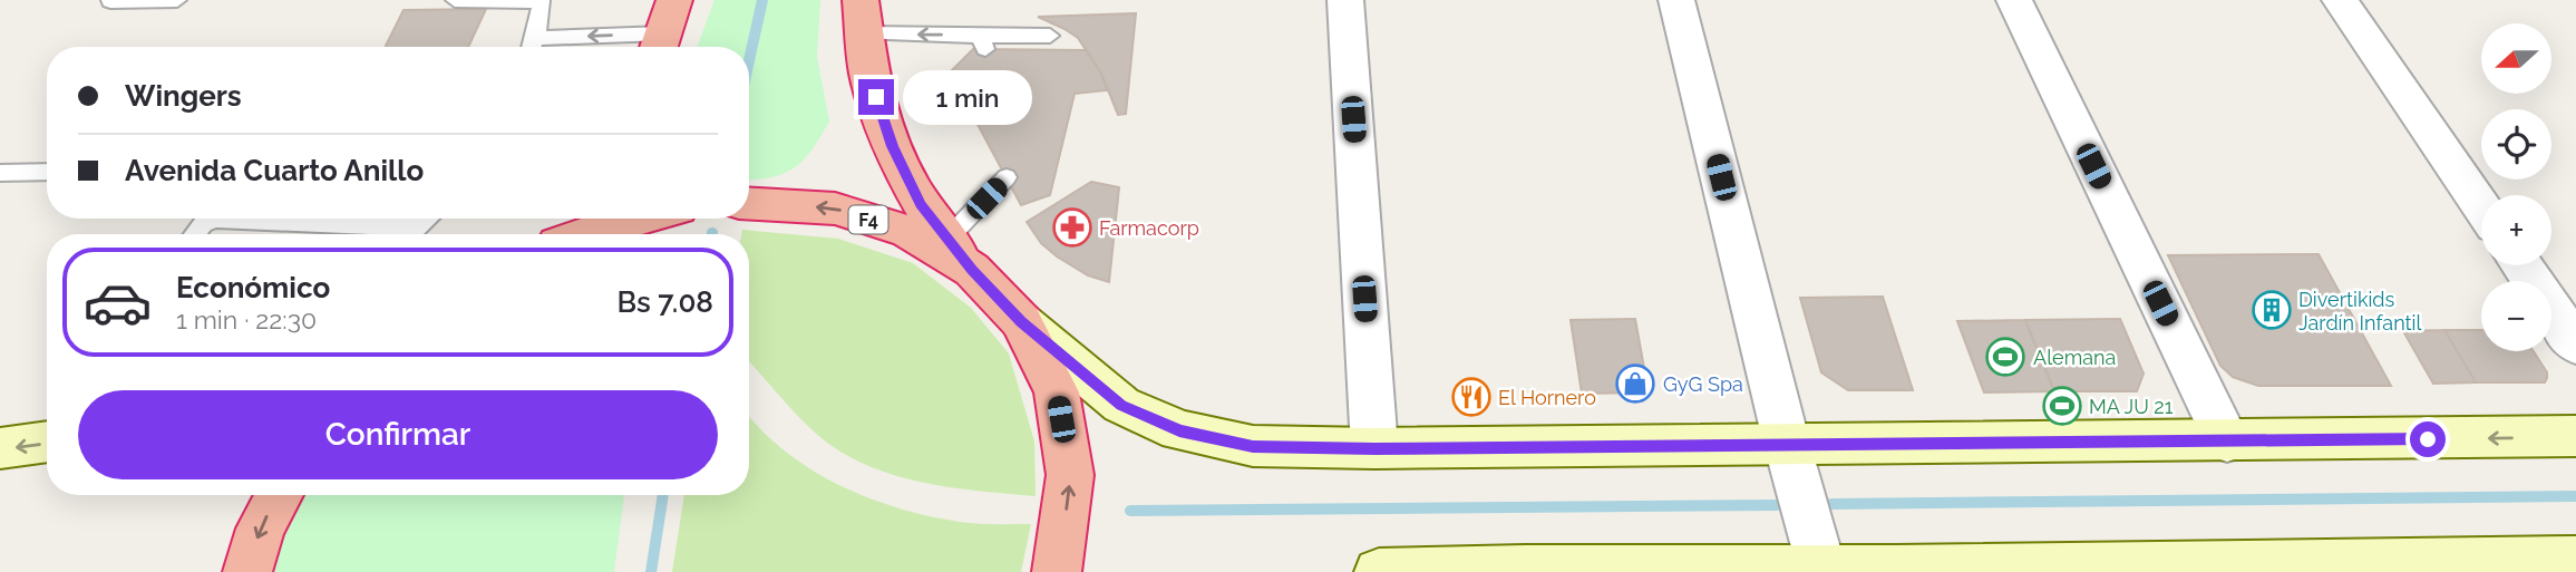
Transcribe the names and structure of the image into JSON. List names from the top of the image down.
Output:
{
  "streets": {
    "highway": ["F4"]
  },
  "places": {
    "pharmacy": ["Farmacorp"],
    "building": ["Divertikids Jardín Infantil"],
    "sports": ["Alemana", "MA JU 21"],
    "shop": ["GyG Spa"],
    "restaurant": ["El Hornero"]
  },
  "north": "left",
  "page": {
    "map_buttons": ["+", "−"],
    "banner": ["Wingers", "Avenida Cuarto Anillo"],
    "bubble": "1 min",
    "list": [
      {
        "name": "Económico",
        "note": "1 min · 22:30",
        "value": "Bs 7.08"
      }
    ],
    "buttons": "Confirmar"
  }
}
